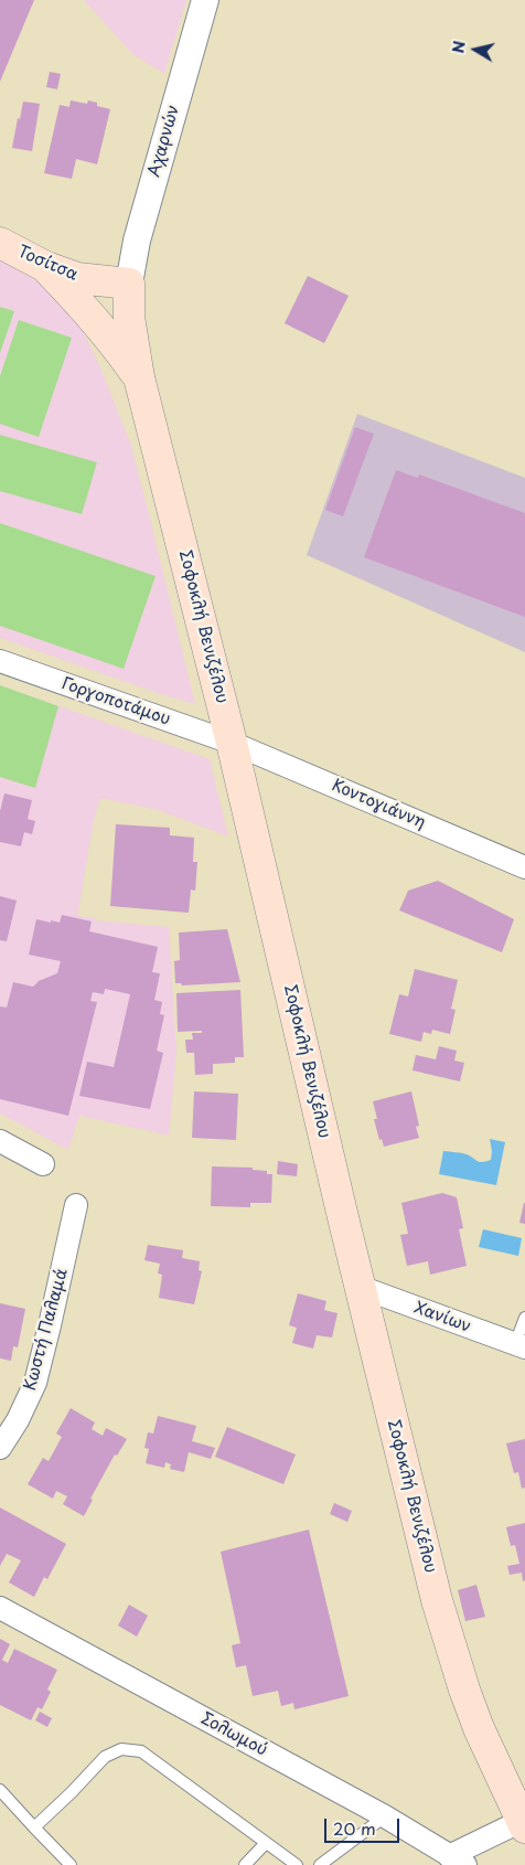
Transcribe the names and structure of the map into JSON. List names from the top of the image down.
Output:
{
  "streets": {
    "main road": ["Τοσίτσα", "Σοφοκλή Βενιζέλου"],
    "street": [
      "Αχαρνών",
      "Γοργοποτάμου",
      "Κοντογιάννη",
      "Χανίων",
      "Κωστή Παλαμά",
      "Σολωμού"
    ]
  },
  "crossings": [
    ["Αχαρνών", "Τοσίτσα"],
    ["Αχαρνών", "Σοφοκλή Βενιζέλου"],
    ["Τοσίτσα", "Σοφοκλή Βενιζέλου"],
    ["Σοφοκλή Βενιζέλου", "Γοργοποτάμου"],
    ["Σοφοκλή Βενιζέλου", "Κοντογιάννη"],
    ["Σοφοκλή Βενιζέλου", "Χανίων"],
    ["Γοργοποτάμου", "Κοντογιάννη"]
  ],
  "scale_bar": "20 m",
  "north": "left"
}
